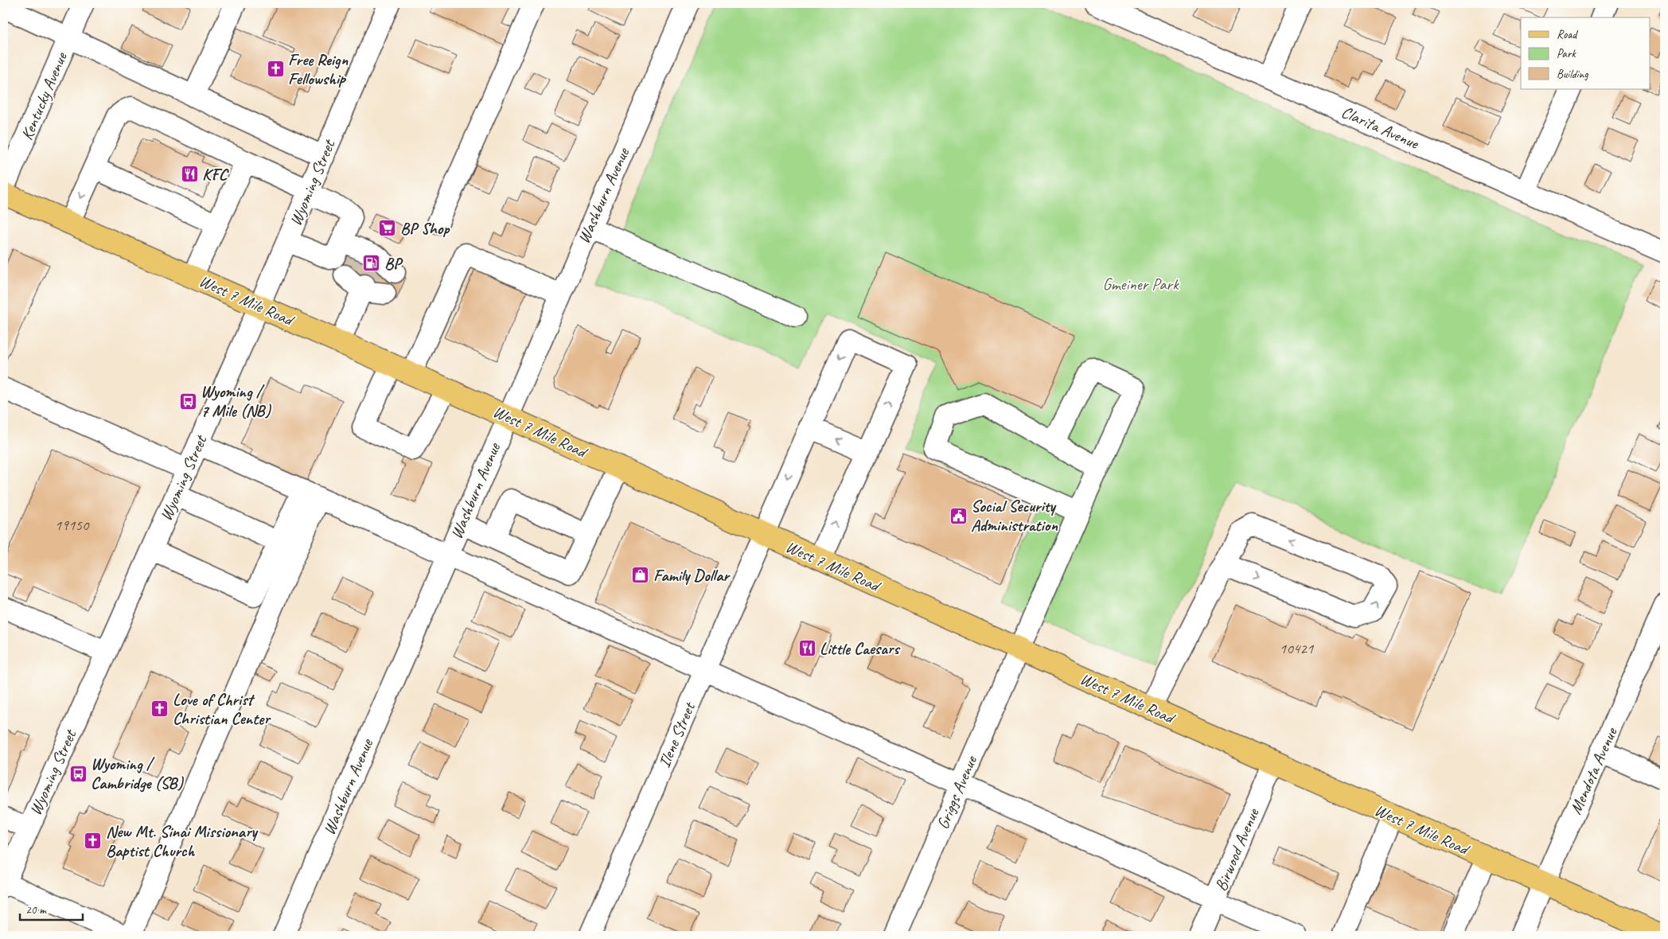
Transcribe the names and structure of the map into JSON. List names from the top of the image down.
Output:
{
  "streets": {
    "main road": ["West 7 Mile Road"],
    "street": [
      "Kentucky Avenue",
      "Clarita Avenue",
      "Wyoming Street",
      "Washburn Avenue",
      "Ilene Street",
      "Mendota Avenue",
      "Griggs Avenue",
      "Birwood Avenue"
    ]
  },
  "crossings": [
    ["Wyoming Street", "West 7 Mile Road"],
    ["Washburn Avenue", "West 7 Mile Road"],
    ["West 7 Mile Road", "Ilene Street"],
    ["West 7 Mile Road", "Mendota Avenue"],
    ["West 7 Mile Road", "Griggs Avenue"],
    ["West 7 Mile Road", "Birwood Avenue"]
  ],
  "parks": ["Gmeiner Park"],
  "places": {
    "church": ["Free Reign Fellowship", "Love of Christ Christian Center", "New Mt. Sinai Missionary Baptist Church"],
    "restaurant": ["KFC", "Little Caesars"],
    "supermarket": ["BP Shop"],
    "fuel station": ["BP"],
    "bus stop": ["Wyoming / 7 Mile (NB)", "Wyoming / Cambridge (SB)"],
    "public building": ["Social Security Administration"],
    "shop": ["Family Dollar"]
  },
  "house_numbers": ["19150", "10421"],
  "legend": ["Road", "Park", "Building"],
  "scale_bar": "20 m"
}
